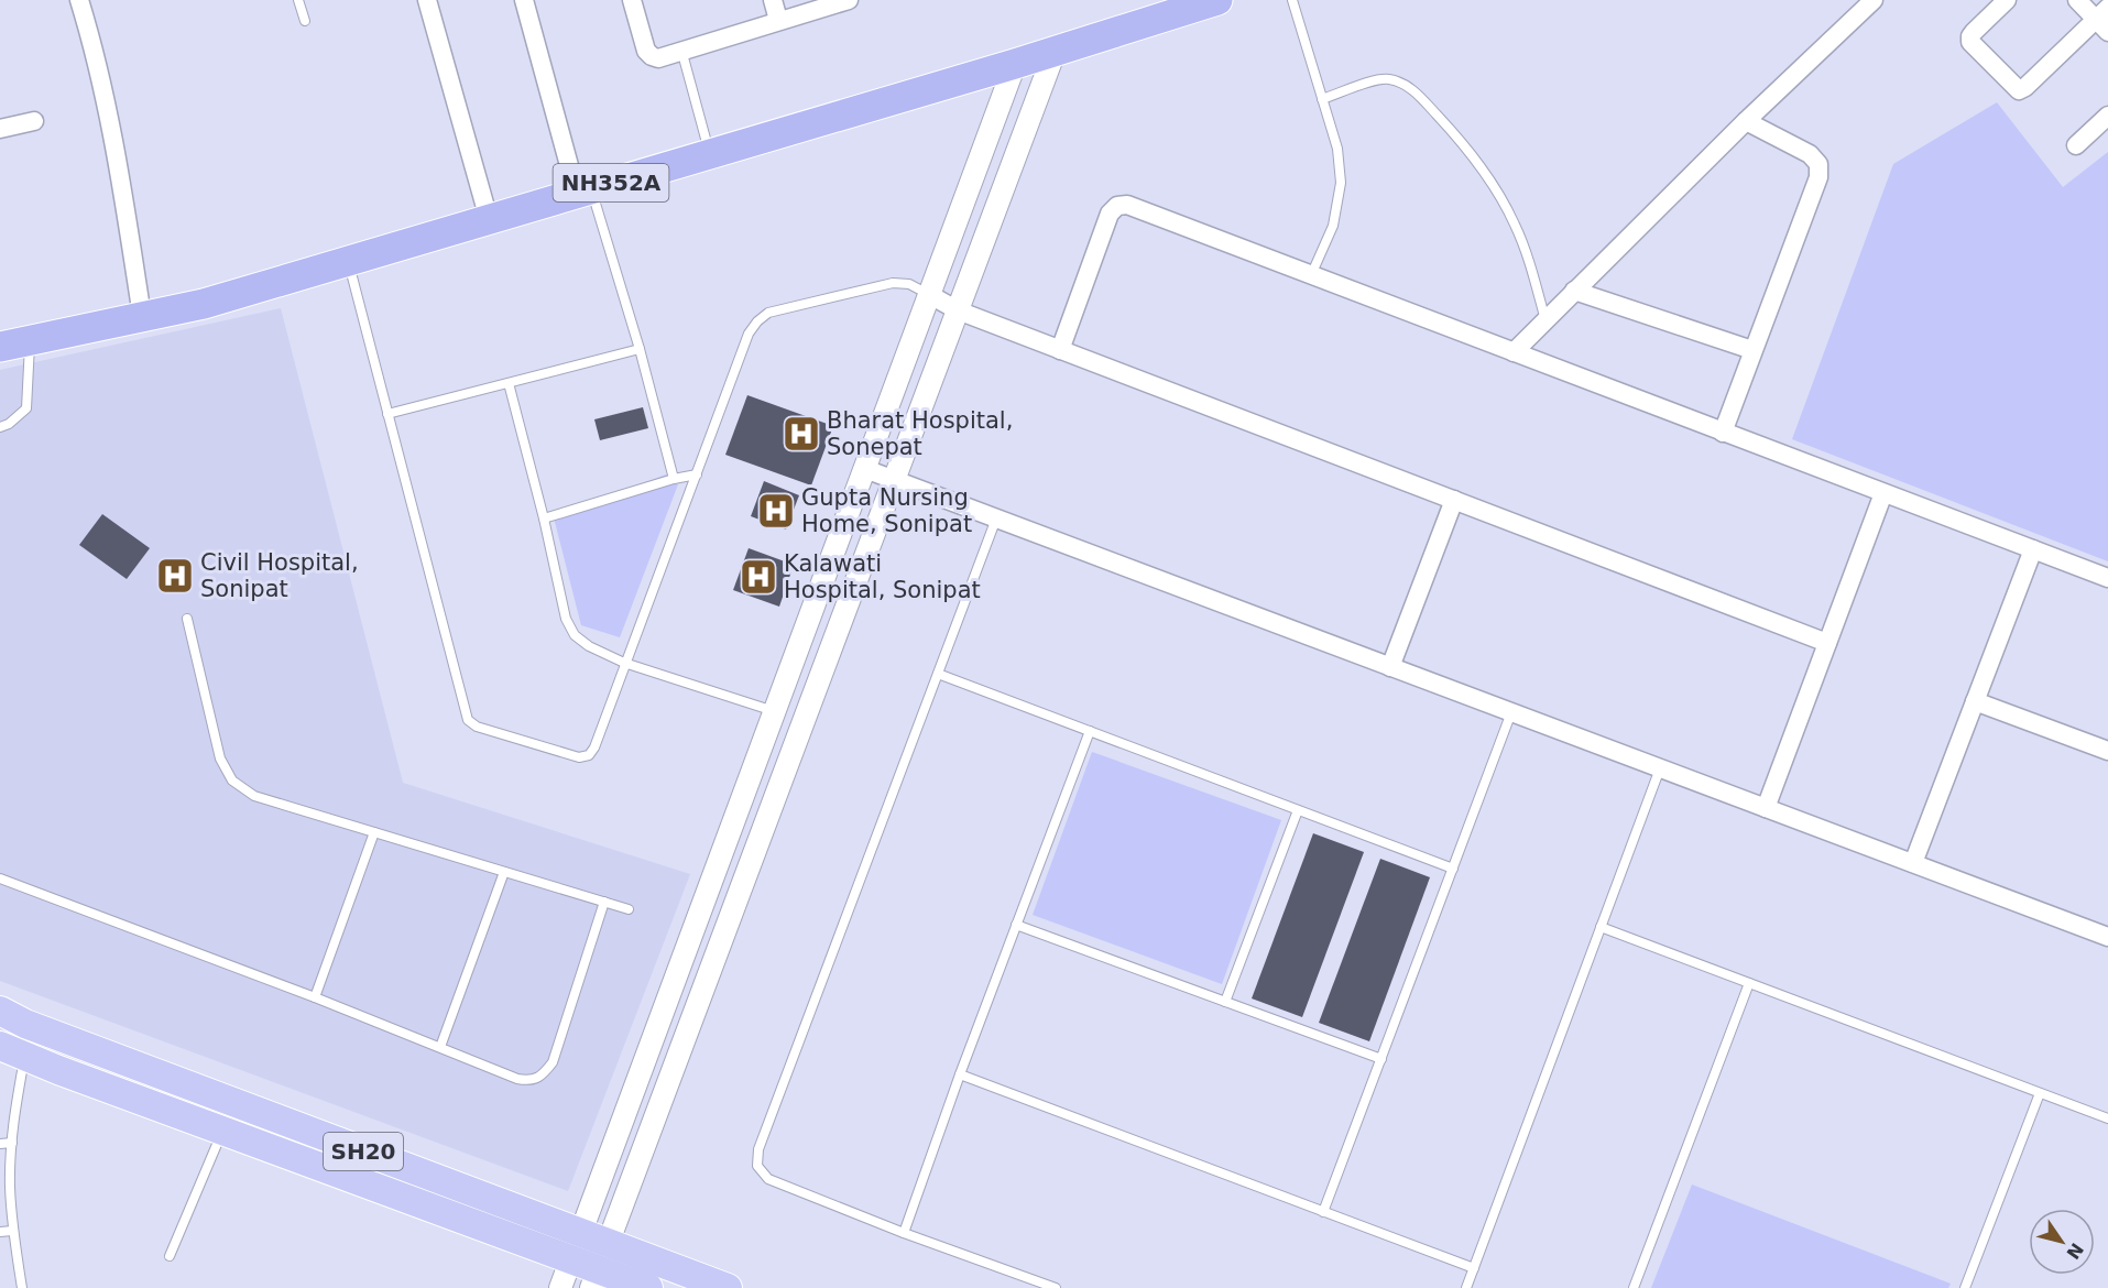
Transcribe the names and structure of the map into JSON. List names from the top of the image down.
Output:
{
  "streets": {
    "highway": ["NH352A"],
    "main road": ["SH20"]
  },
  "places": {
    "hospital": [
      "Bharat Hospital, Sonepat",
      "Gupta Nursing Home, Sonipat",
      "Civil Hospital, Sonipat",
      "Kalawati Hospital, Sonipat"
    ]
  },
  "north": "bottom right"
}
